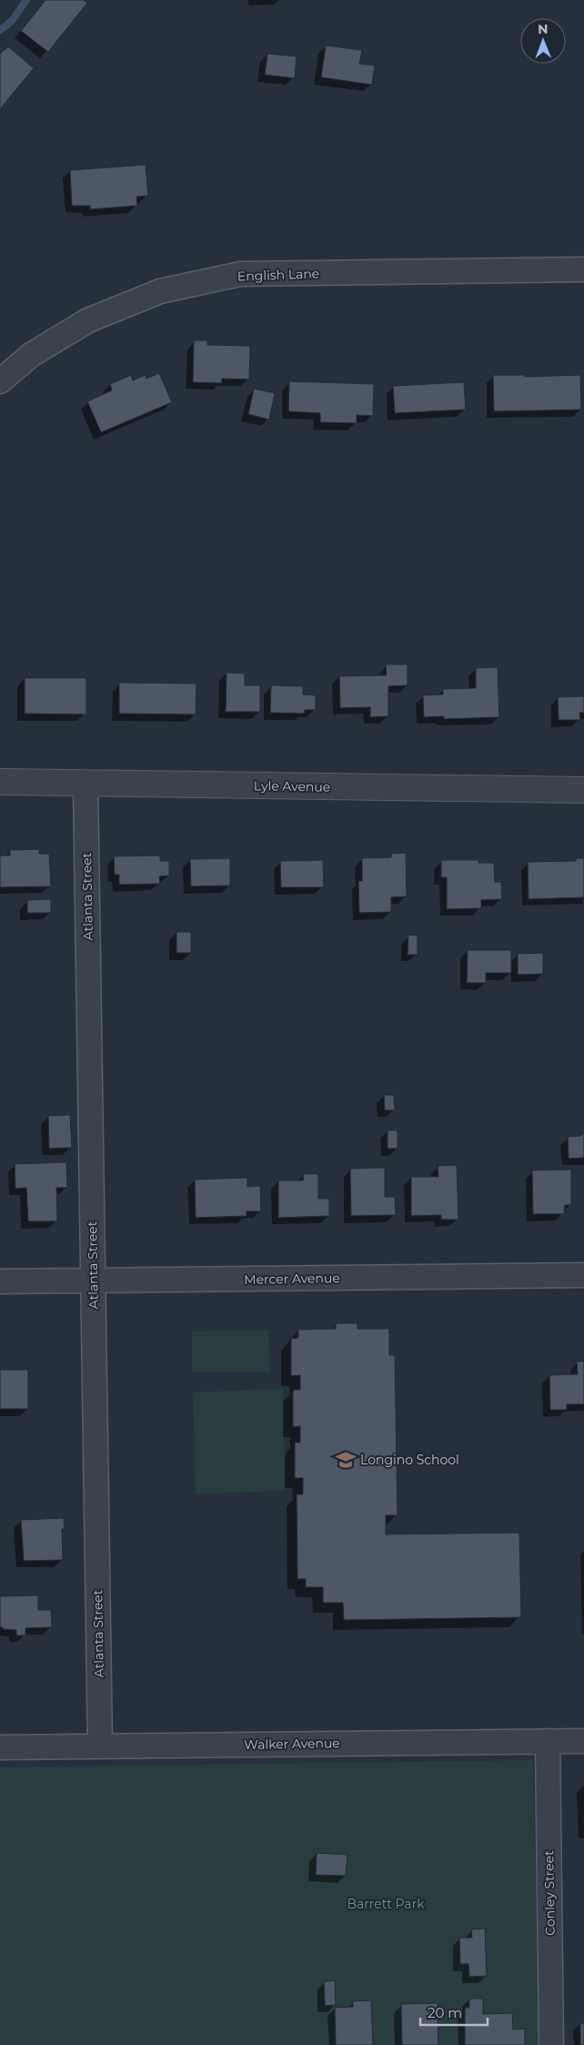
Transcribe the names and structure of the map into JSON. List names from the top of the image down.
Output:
{
  "streets": {
    "street": [
      "English Lane",
      "Lyle Avenue",
      "Atlanta Street",
      "Mercer Avenue",
      "Walker Avenue",
      "Conley Street"
    ]
  },
  "crossings": [
    ["Lyle Avenue", "Atlanta Street"],
    ["Atlanta Street", "Mercer Avenue"],
    ["Atlanta Street", "Walker Avenue"],
    ["Walker Avenue", "Conley Street"]
  ],
  "parks": ["Barrett Park"],
  "places": {
    "school or university": ["Longino School"]
  },
  "scale_bar": "20 m",
  "north": "top"
}
